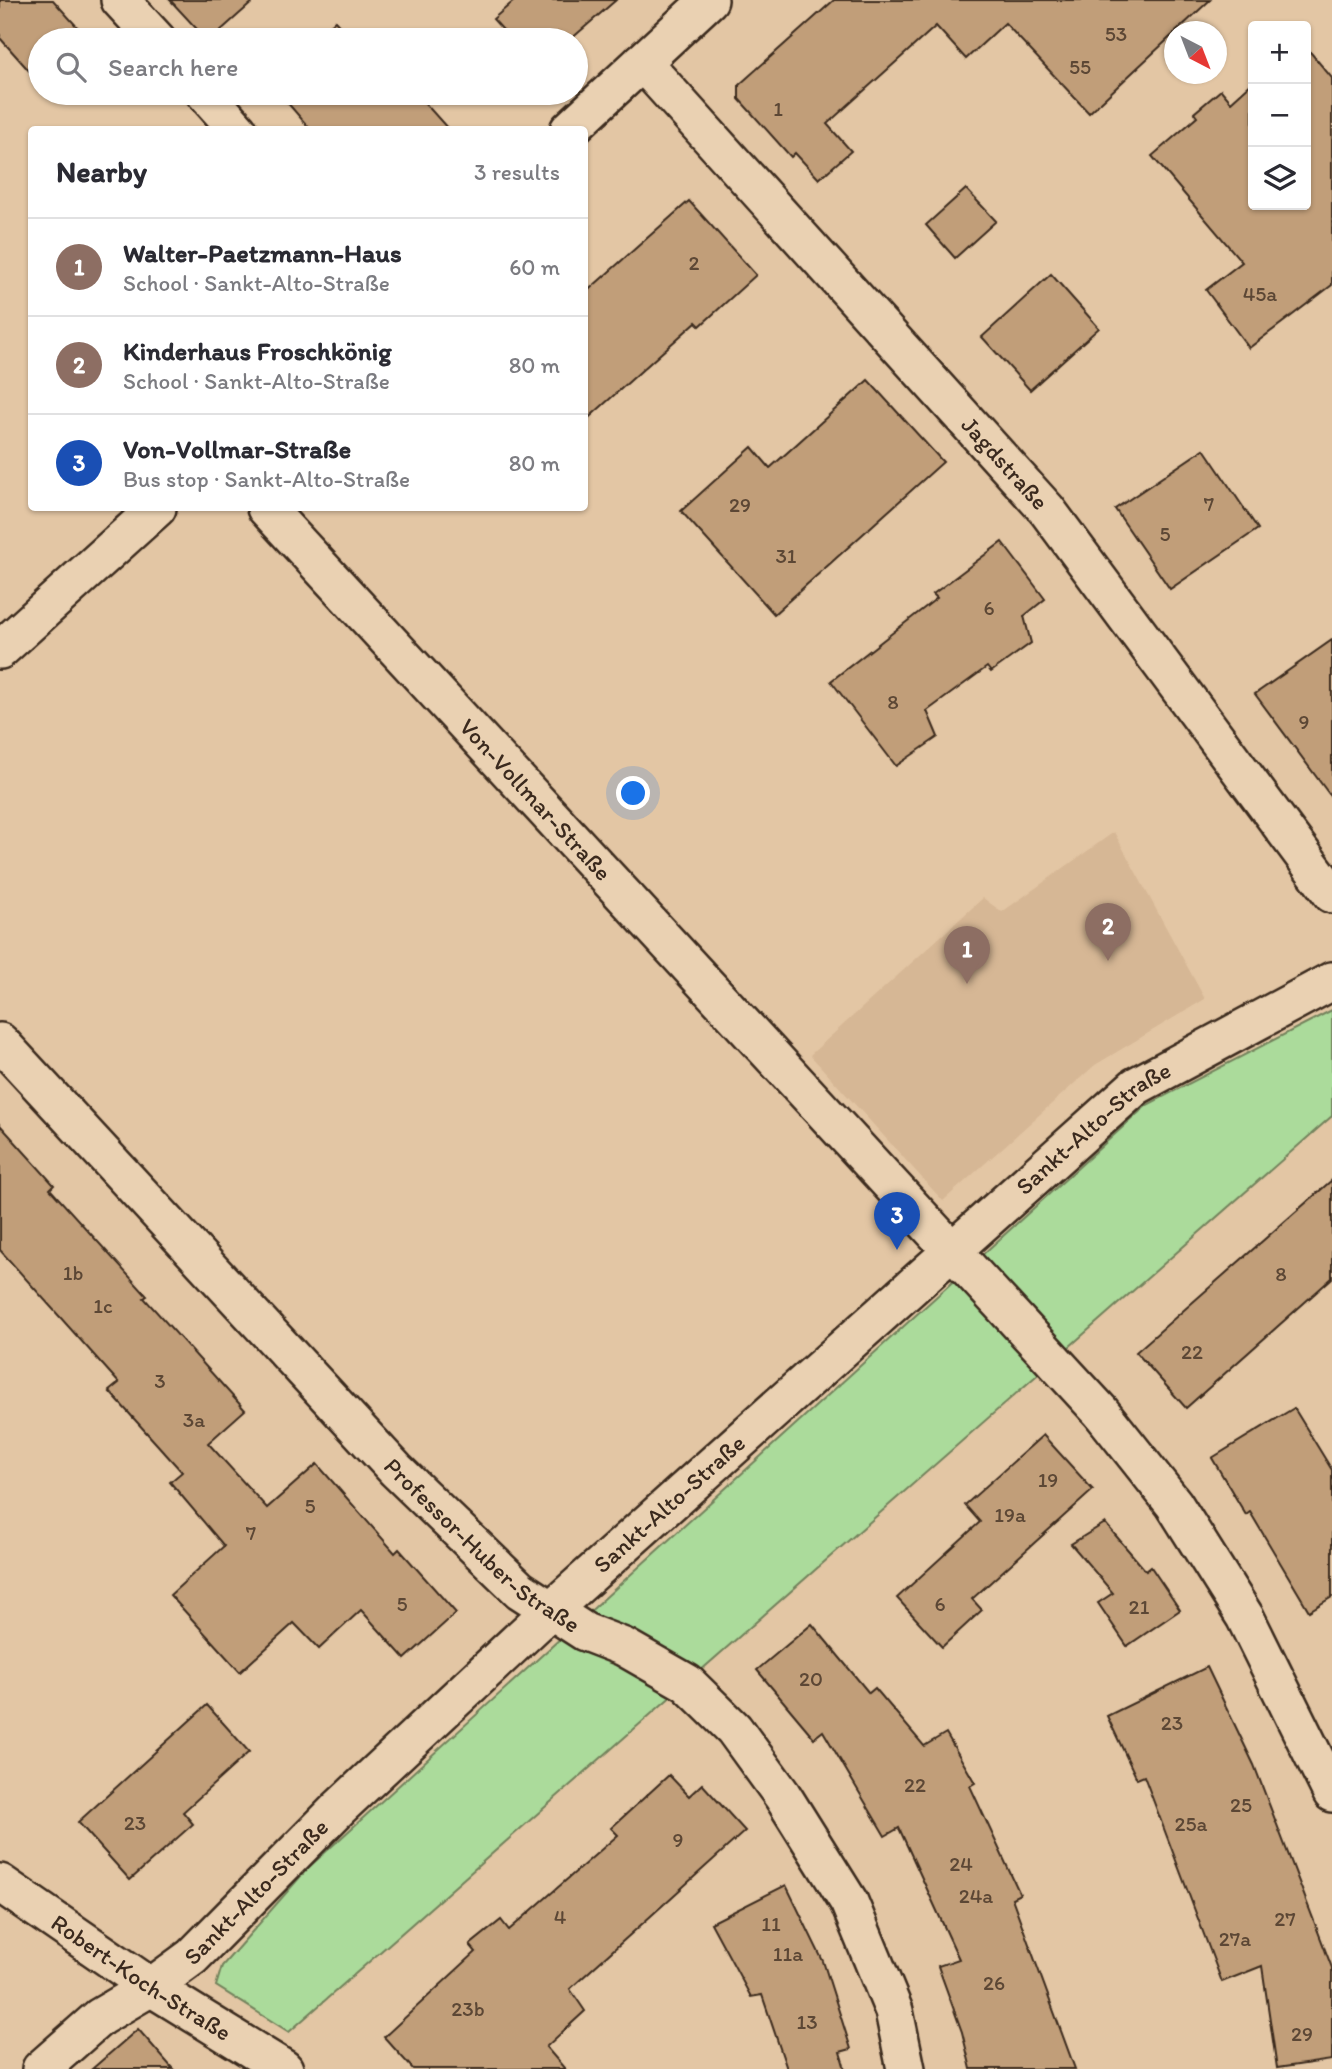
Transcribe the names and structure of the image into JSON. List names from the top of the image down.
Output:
{
  "streets": {
    "street": [
      "Jagdstraße",
      "Von-Vollmar-Straße",
      "Sankt-Alto-Straße",
      "Professor-Huber-Straße",
      "Robert-Koch-Straße"
    ]
  },
  "crossings": [
    ["Von-Vollmar-Straße", "Sankt-Alto-Straße"],
    ["Sankt-Alto-Straße", "Professor-Huber-Straße"],
    ["Sankt-Alto-Straße", "Robert-Koch-Straße"]
  ],
  "house_numbers": [
    "53",
    "55",
    "1",
    "2",
    "45a",
    "7",
    "29",
    "5",
    "31",
    "6",
    "8",
    "9",
    "1b",
    "8",
    "1c",
    "22",
    "3",
    "3a",
    "19",
    "5",
    "19a",
    "7",
    "5",
    "6",
    "21",
    "20",
    "23",
    "22",
    "25",
    "23",
    "25a",
    "9",
    "24",
    "24a",
    "4",
    "27",
    "11",
    "27a",
    "11a",
    "26",
    "23b",
    "13",
    "29"
  ],
  "north": "bottom right",
  "page": {
    "map_buttons": ["+", "−"],
    "search": "Search here",
    "heading": ["Nearby", "3 results"],
    "list": [
      {
        "mark": "1",
        "name": "Walter-Paetzmann-Haus",
        "note": "School · Sankt-Alto-Straße",
        "value": "60 m"
      },
      {
        "mark": "2",
        "name": "Kinderhaus Froschkönig",
        "note": "School · Sankt-Alto-Straße",
        "value": "80 m"
      },
      {
        "mark": "3",
        "name": "Von-Vollmar-Straße",
        "note": "Bus stop · Sankt-Alto-Straße",
        "value": "80 m"
      }
    ],
    "pins": ["2", "1", "3"]
  }
}
